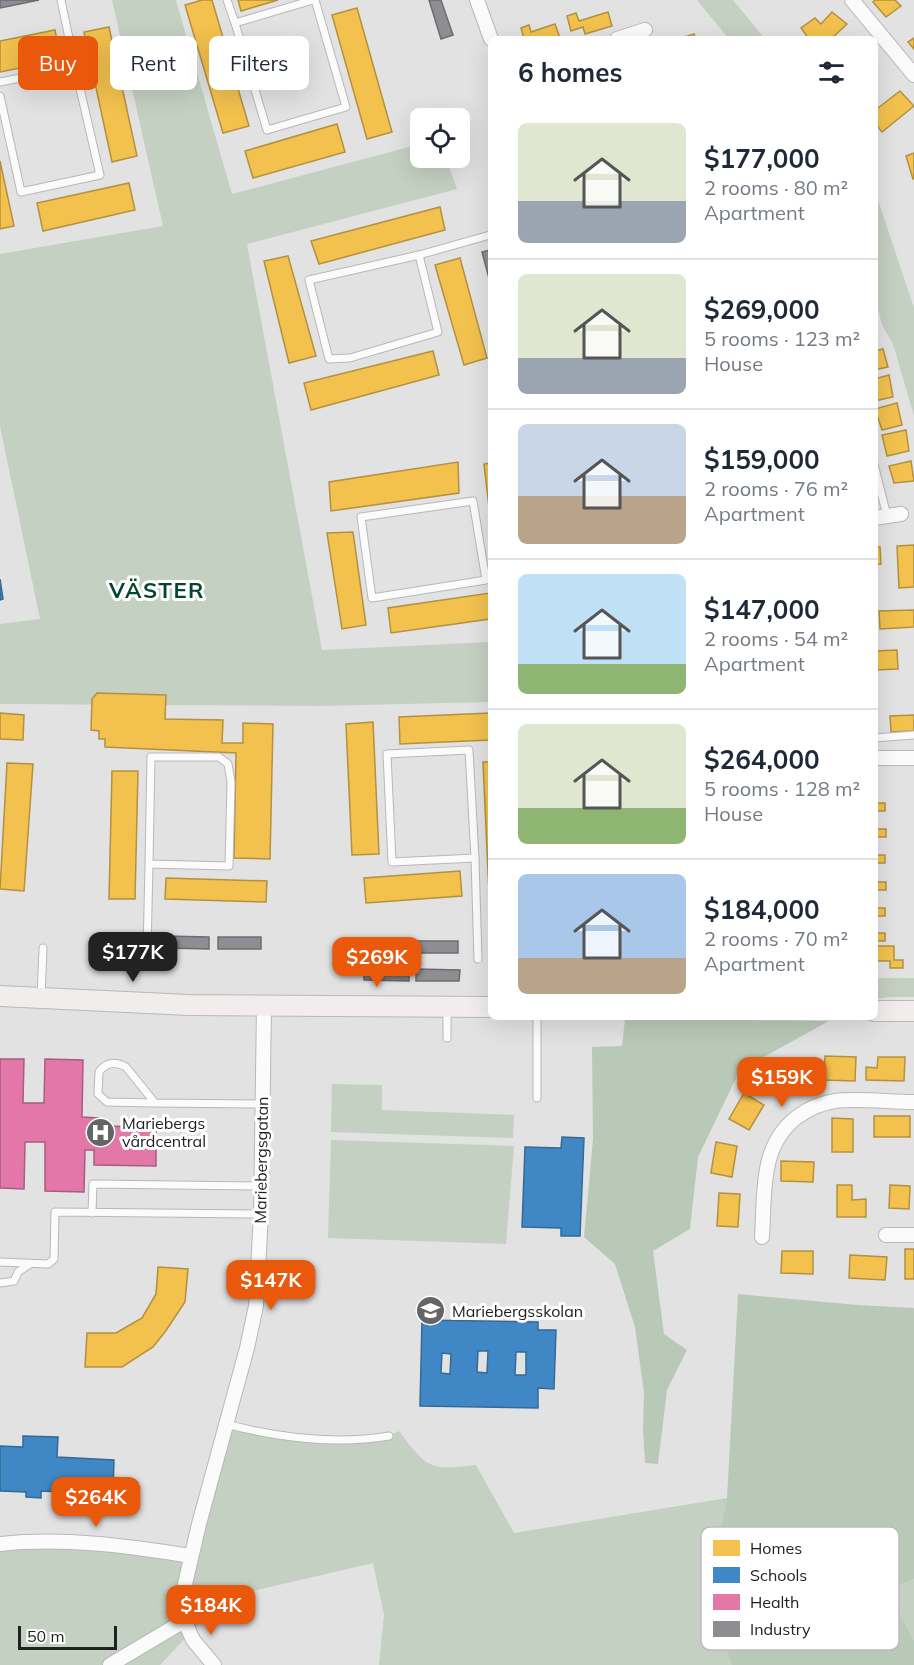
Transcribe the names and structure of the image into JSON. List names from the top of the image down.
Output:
{
  "streets": {
    "street": ["Mariebergsgatan"]
  },
  "districts": ["VÄSTER"],
  "places": {
    "hospital": ["Mariebergs vårdcentral"],
    "school or university": ["Mariebergsskolan"]
  },
  "legend": [
    "Homes",
    "Schools",
    "Health",
    "Industry"
  ],
  "scale_bar": "50 m",
  "page": {
    "chip": ["Buy", "Rent", "Filters"],
    "heading": "6 homes",
    "list": [
      {
        "name": "$177,000",
        "note": "2 rooms · 80 m² · Apartment"
      },
      {
        "name": "$269,000",
        "note": "5 rooms · 123 m² · House"
      },
      {
        "name": "$159,000",
        "note": "2 rooms · 76 m² · Apartment"
      },
      {
        "name": "$147,000",
        "note": "2 rooms · 54 m² · Apartment"
      },
      {
        "name": "$264,000",
        "note": "5 rooms · 128 m² · House"
      },
      {
        "name": "$184,000",
        "note": "2 rooms · 70 m² · Apartment"
      }
    ],
    "price": [
      "$177K",
      "$269K",
      "$159K",
      "$147K",
      "$264K",
      "$184K"
    ],
    "scale": "50 m"
  }
}
